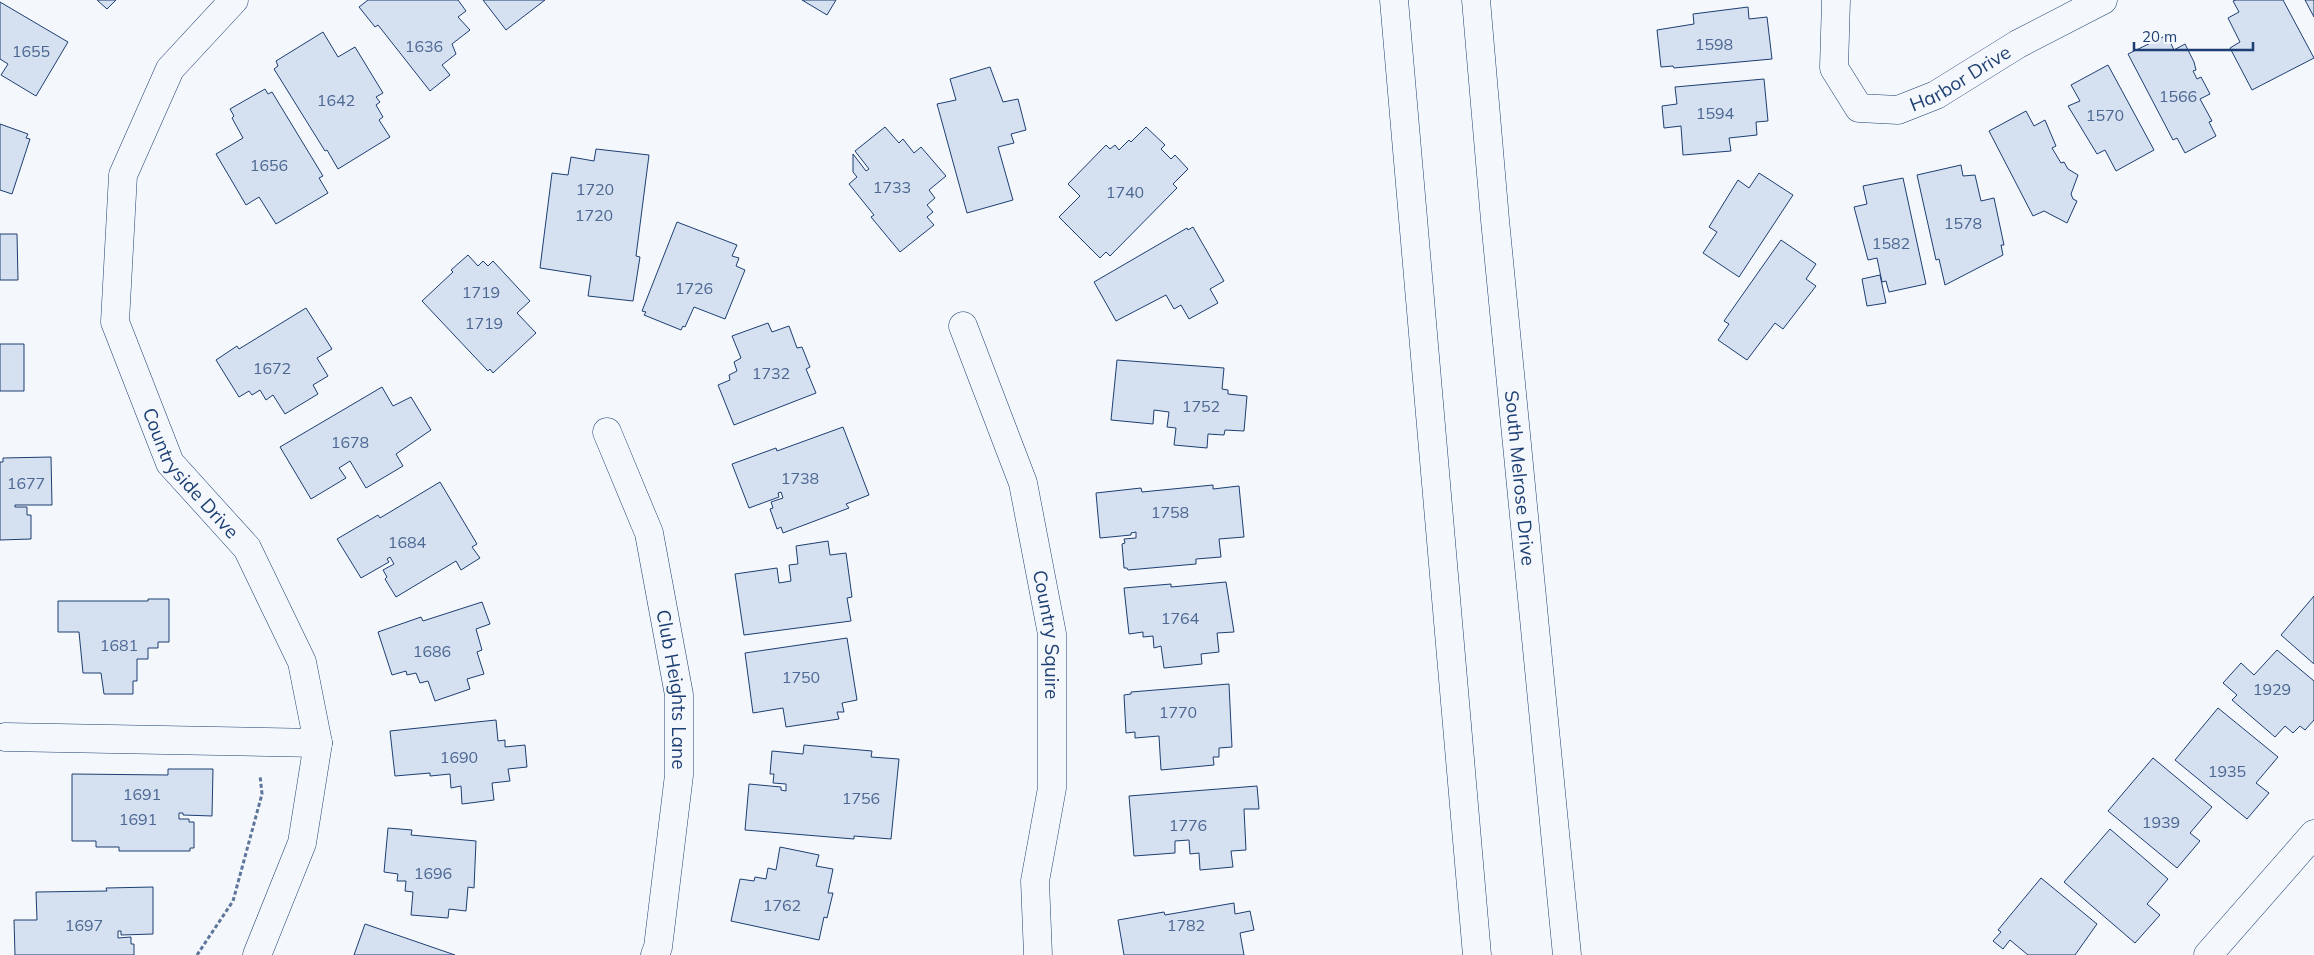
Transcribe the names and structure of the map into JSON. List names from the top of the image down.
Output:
{
  "streets": {
    "street": [
      "Harbor Drive",
      "Countryside Drive",
      "South Melrose Drive",
      "Country Squire",
      "Club Heights Lane"
    ]
  },
  "house_numbers": [
    "1598",
    "1636",
    "1655",
    "1566",
    "1642",
    "1594",
    "1570",
    "1656",
    "1733",
    "1720",
    "1740",
    "1720",
    "1578",
    "1582",
    "1726",
    "1719",
    "1719",
    "1672",
    "1732",
    "1752",
    "1678",
    "1738",
    "1677",
    "1758",
    "1684",
    "1764",
    "1681",
    "1686",
    "1750",
    "1929",
    "1770",
    "1690",
    "1935",
    "1691",
    "1756",
    "1691",
    "1939",
    "1776",
    "1696",
    "1762",
    "1697",
    "1782"
  ],
  "scale_bar": "20 m"
}
